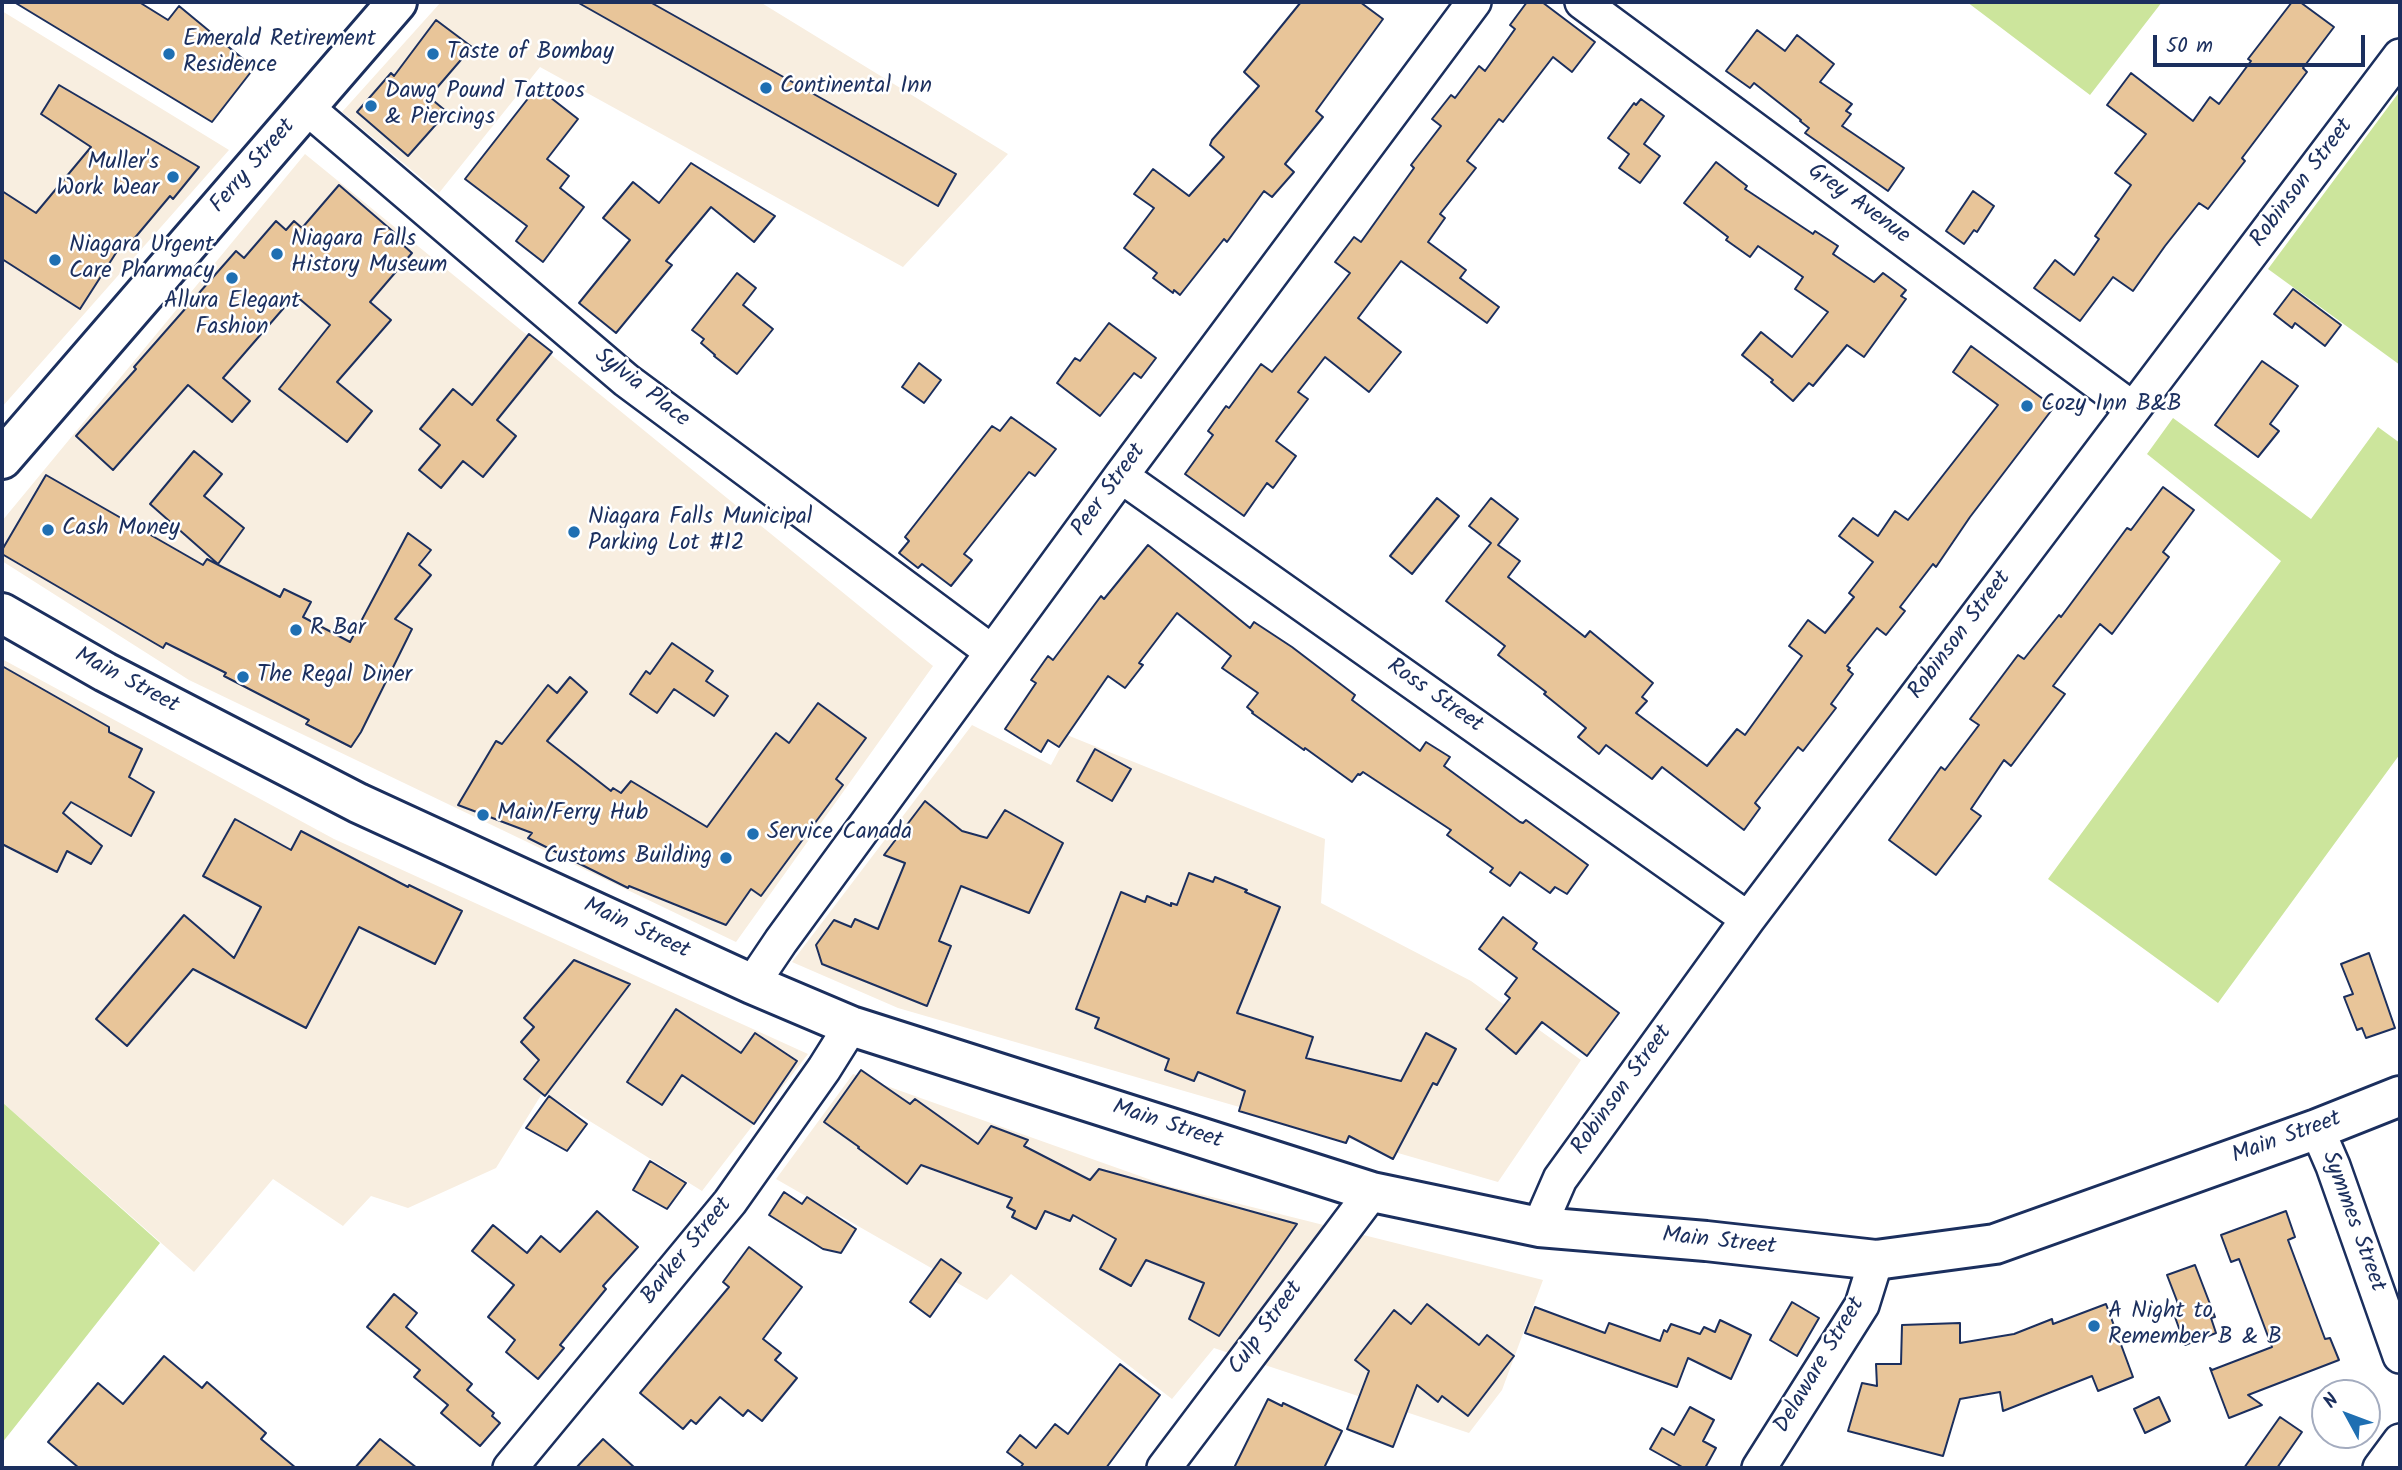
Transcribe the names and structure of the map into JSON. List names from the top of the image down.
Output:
{
  "streets": {
    "street": [
      "Ferry Street",
      "Robinson Street",
      "Grey Avenue",
      "Sylvia Place",
      "Peer Street",
      "Main Street",
      "Ross Street",
      "Symmes Street",
      "Barker Street",
      "Culp Street",
      "Delaware Street"
    ]
  },
  "crossings": [
    ["Ferry Street", "Sylvia Place"],
    ["Robinson Street", "Grey Avenue"],
    ["Robinson Street", "Main Street"],
    ["Robinson Street", "Ross Street"],
    ["Sylvia Place", "Peer Street"],
    ["Peer Street", "Main Street"],
    ["Peer Street", "Ross Street"],
    ["Main Street", "Symmes Street"],
    ["Main Street", "Barker Street"],
    ["Main Street", "Culp Street"],
    ["Main Street", "Delaware Street"]
  ],
  "places": [
    "Emerald Retirement Residence",
    "Taste of Bombay",
    "Continental Inn",
    "Dawg Pound Tattoos & Piercings",
    "Muller's Work Wear",
    "Niagara Falls History Museum",
    "Niagara Urgent Care Pharmacy",
    "Allura Elegant Fashion",
    "Cozy Inn B&B",
    "Cash Money",
    "Niagara Falls Municipal Parking Lot #12",
    "R Bar",
    "The Regal Diner",
    "Main/Ferry Hub",
    "Service Canada",
    "Customs Building",
    "A Night to Remember B & B"
  ],
  "scale_bar": "50 m",
  "north": "top left"
}
